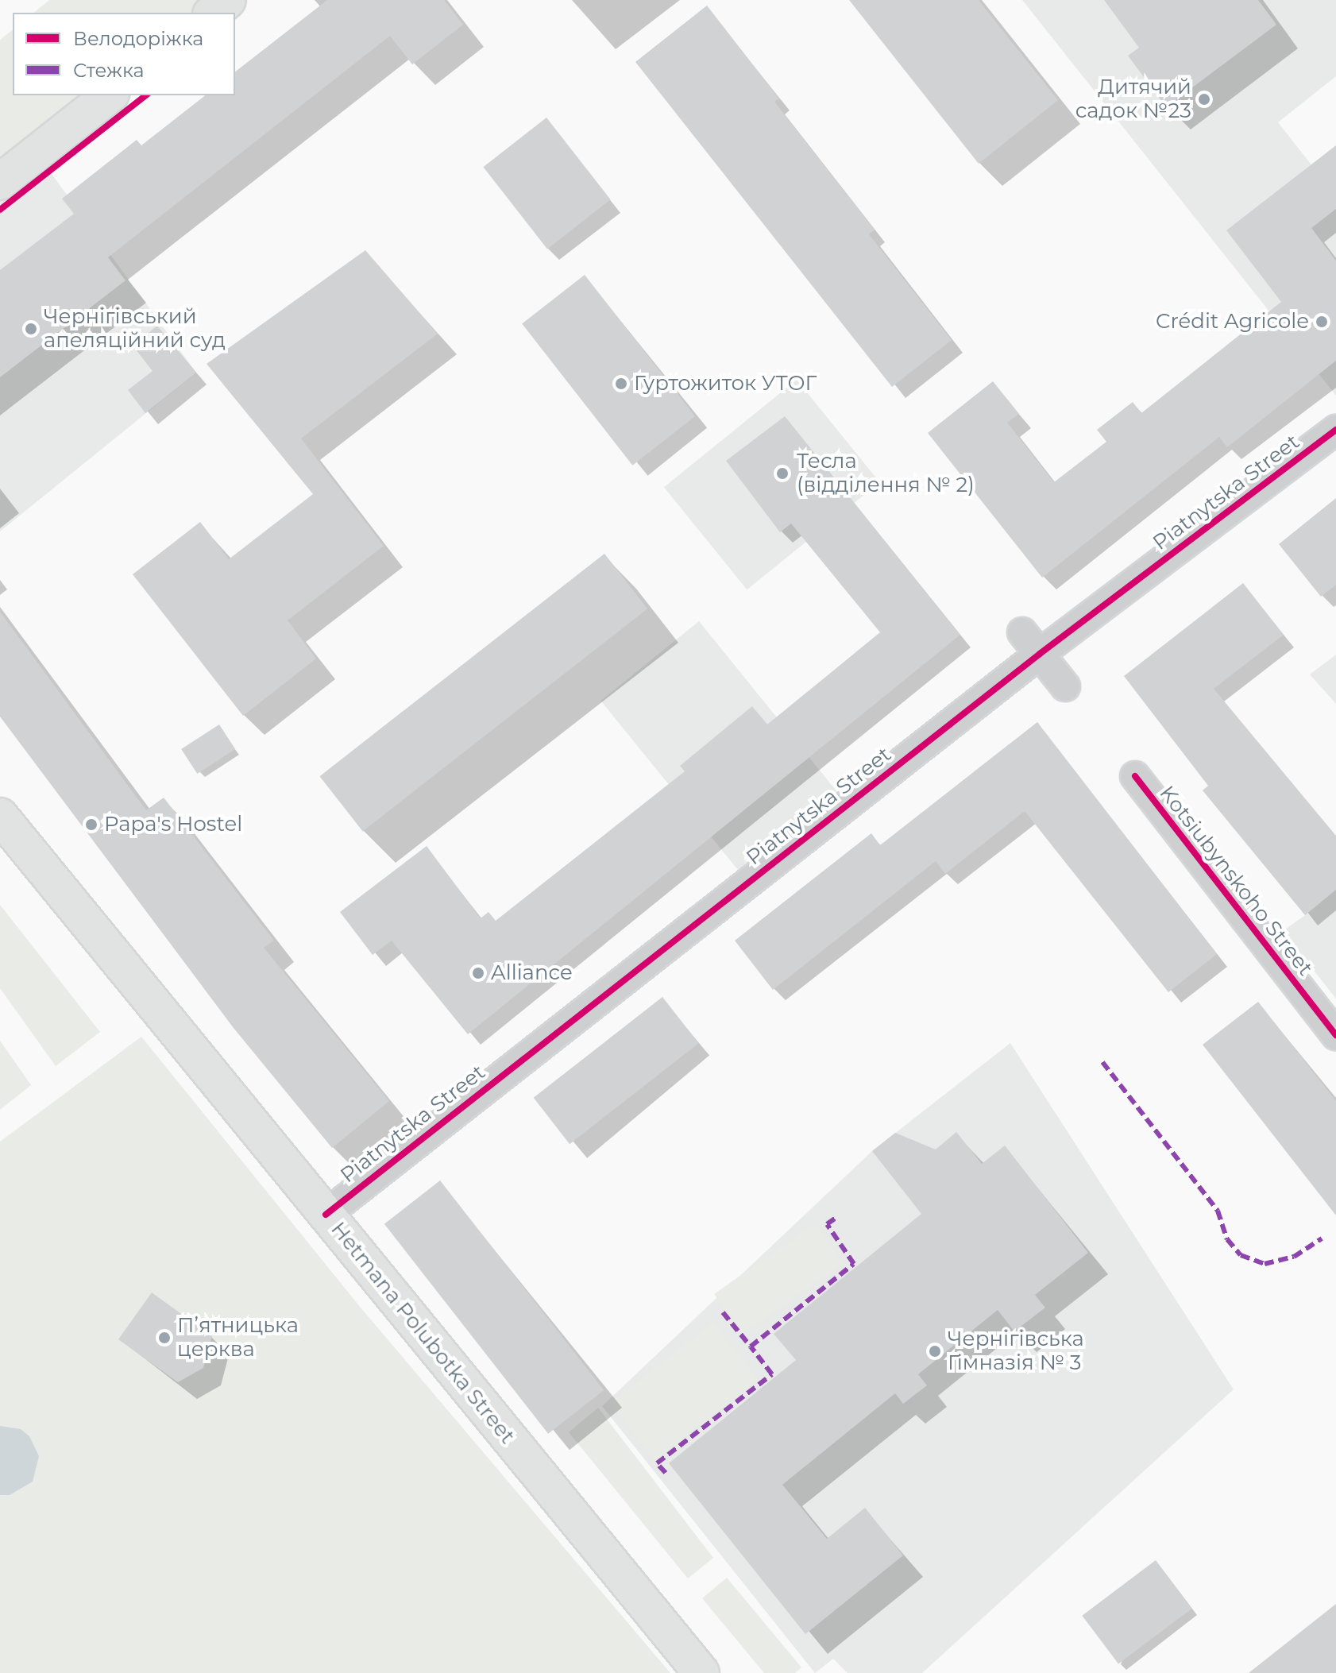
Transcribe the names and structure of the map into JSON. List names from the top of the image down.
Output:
{
  "streets": {
    "main road": ["Hetmana Polubotka Street"],
    "street": ["Piatnytska Street", "Kotsiubynskoho Street"]
  },
  "crossings": [
    ["Piatnytska Street", "Hetmana Polubotka Street"]
  ],
  "places": [
    "Дитячий садок №23",
    "Crédit Agricole",
    "Чернігівський апеляційний суд",
    "Гуртожиток УТОГ",
    "Тесла (відділення № 2)",
    "Papa's Hostel",
    "Alliance",
    "П’ятницька церква",
    "Чернігівська Гімназія № 3"
  ],
  "legend": ["Велодоріжка", "Стежка"]
}
